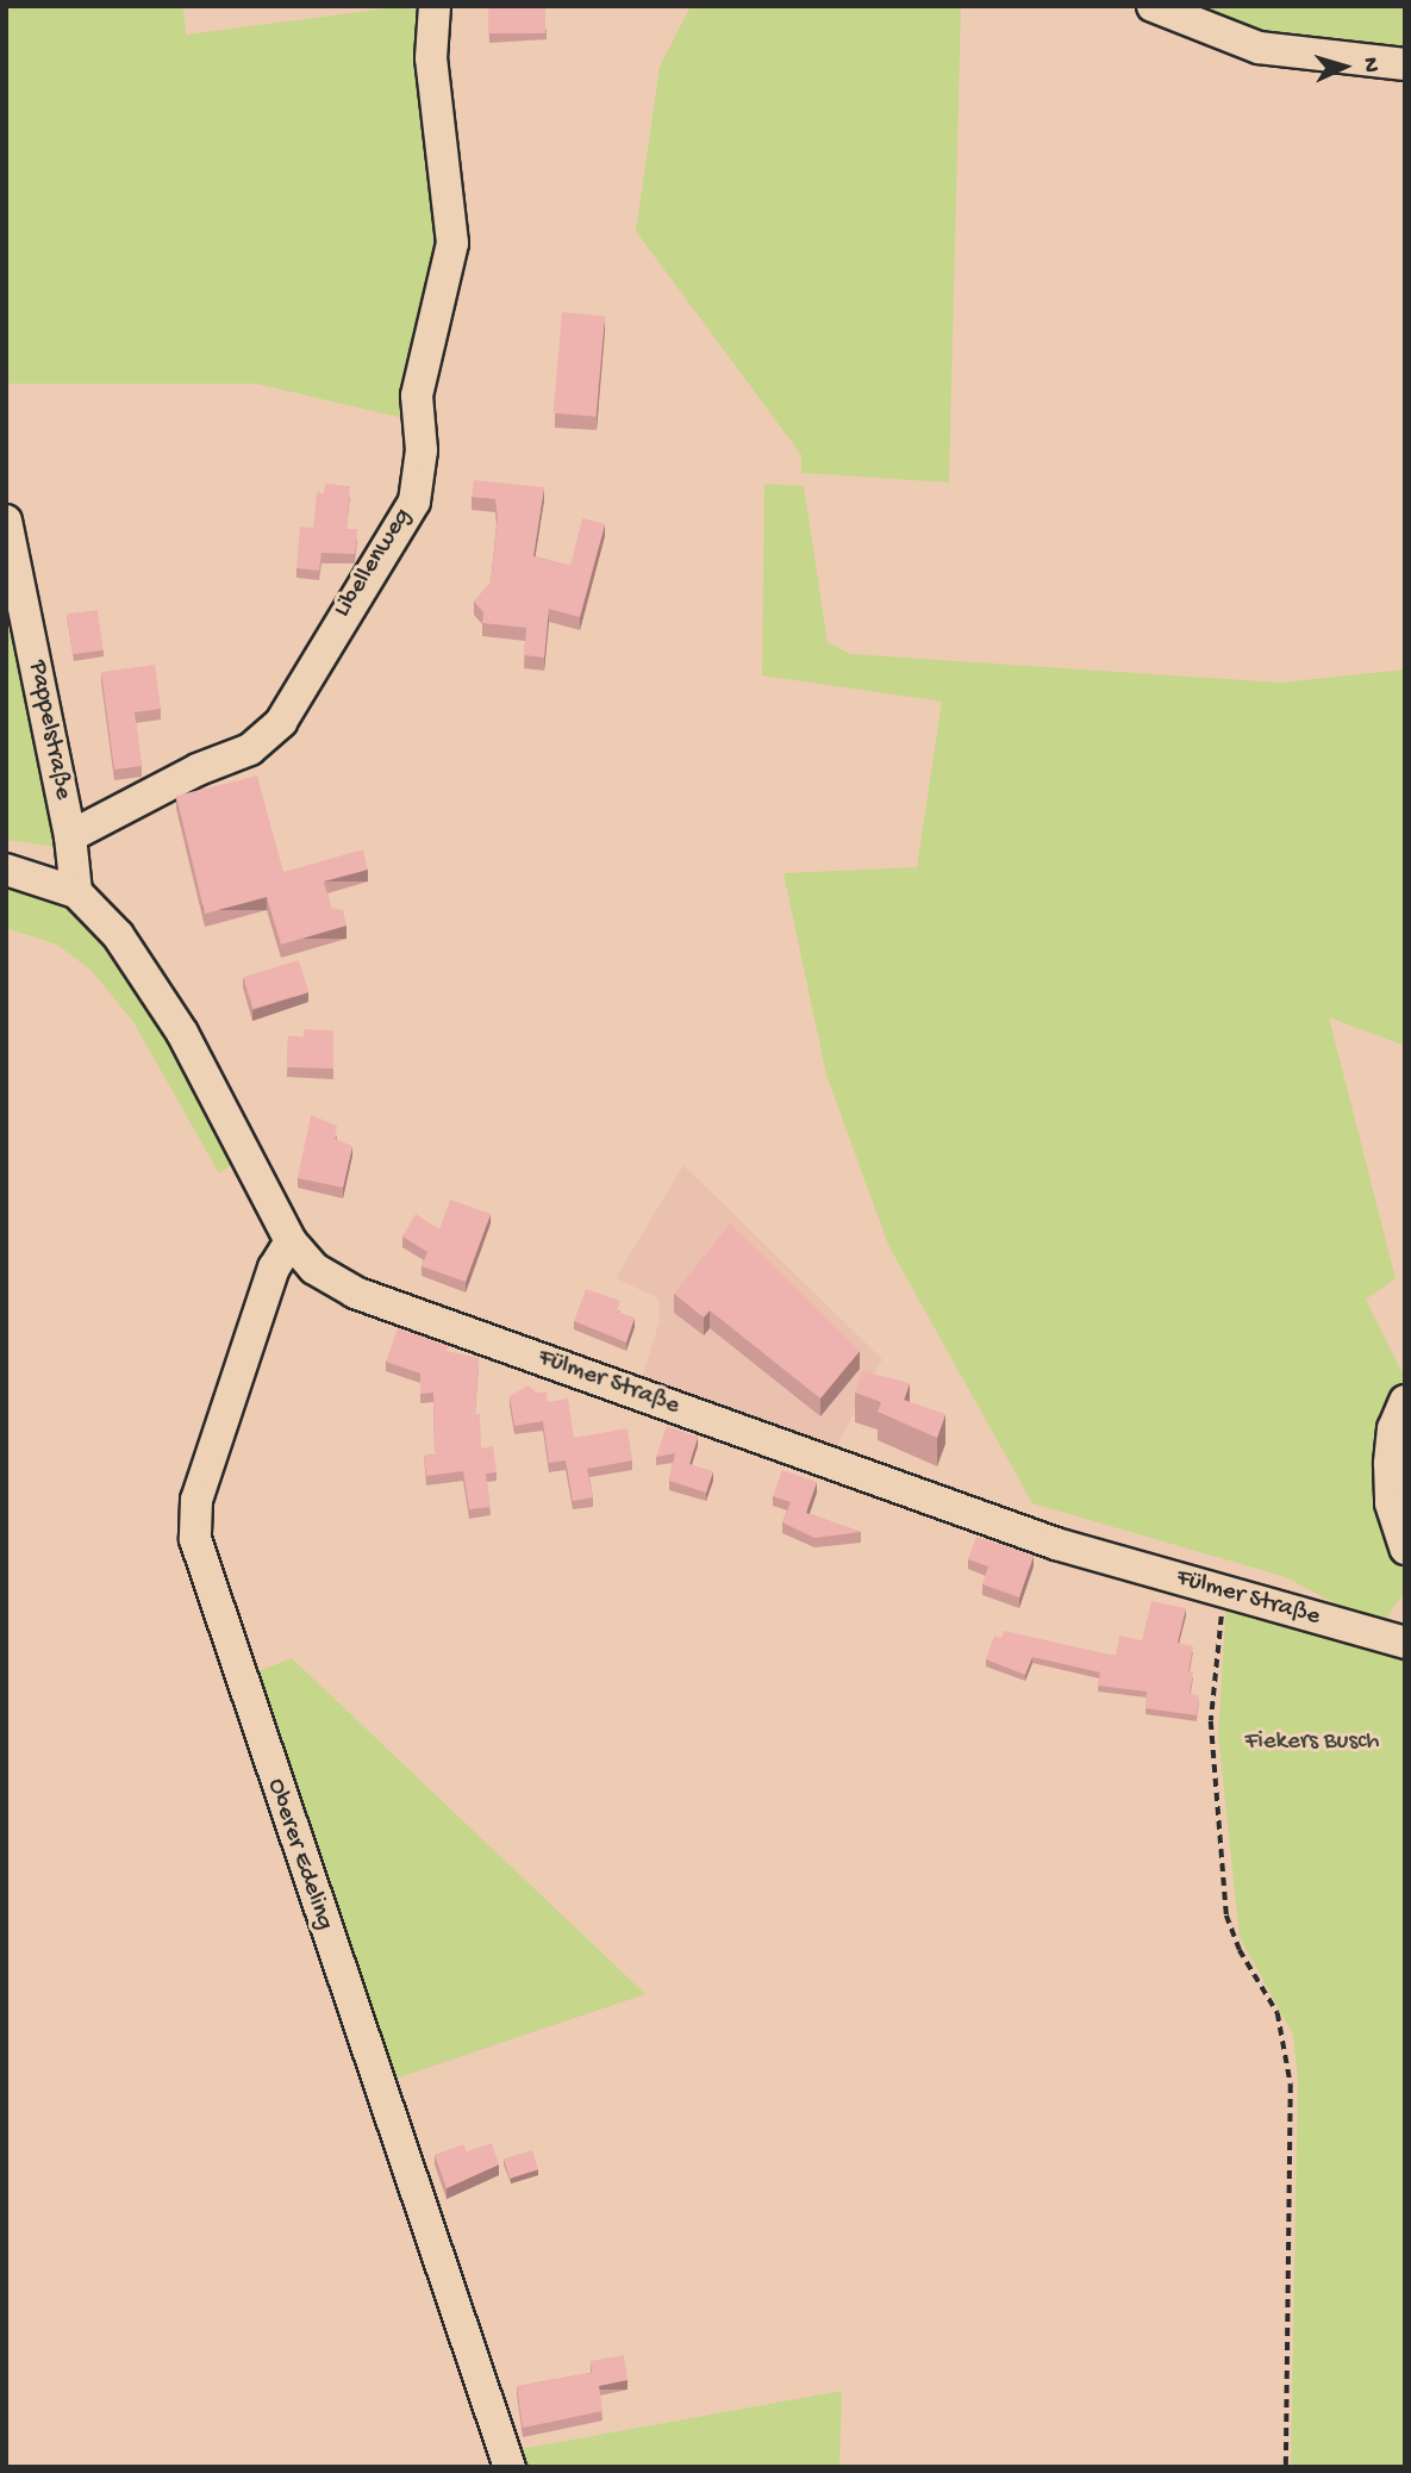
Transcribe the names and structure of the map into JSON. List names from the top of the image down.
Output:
{
  "streets": {
    "street": [
      "Libellenweg",
      "Pappelstraße",
      "Fülmer Straße",
      "Oberer Edeling"
    ]
  },
  "crossings": [
    ["Libellenweg", "Pappelstraße"],
    ["Pappelstraße", "Fülmer Straße"],
    ["Fülmer Straße", "Oberer Edeling"]
  ],
  "parks": ["Fiekers Busch"],
  "north": "right"
}
